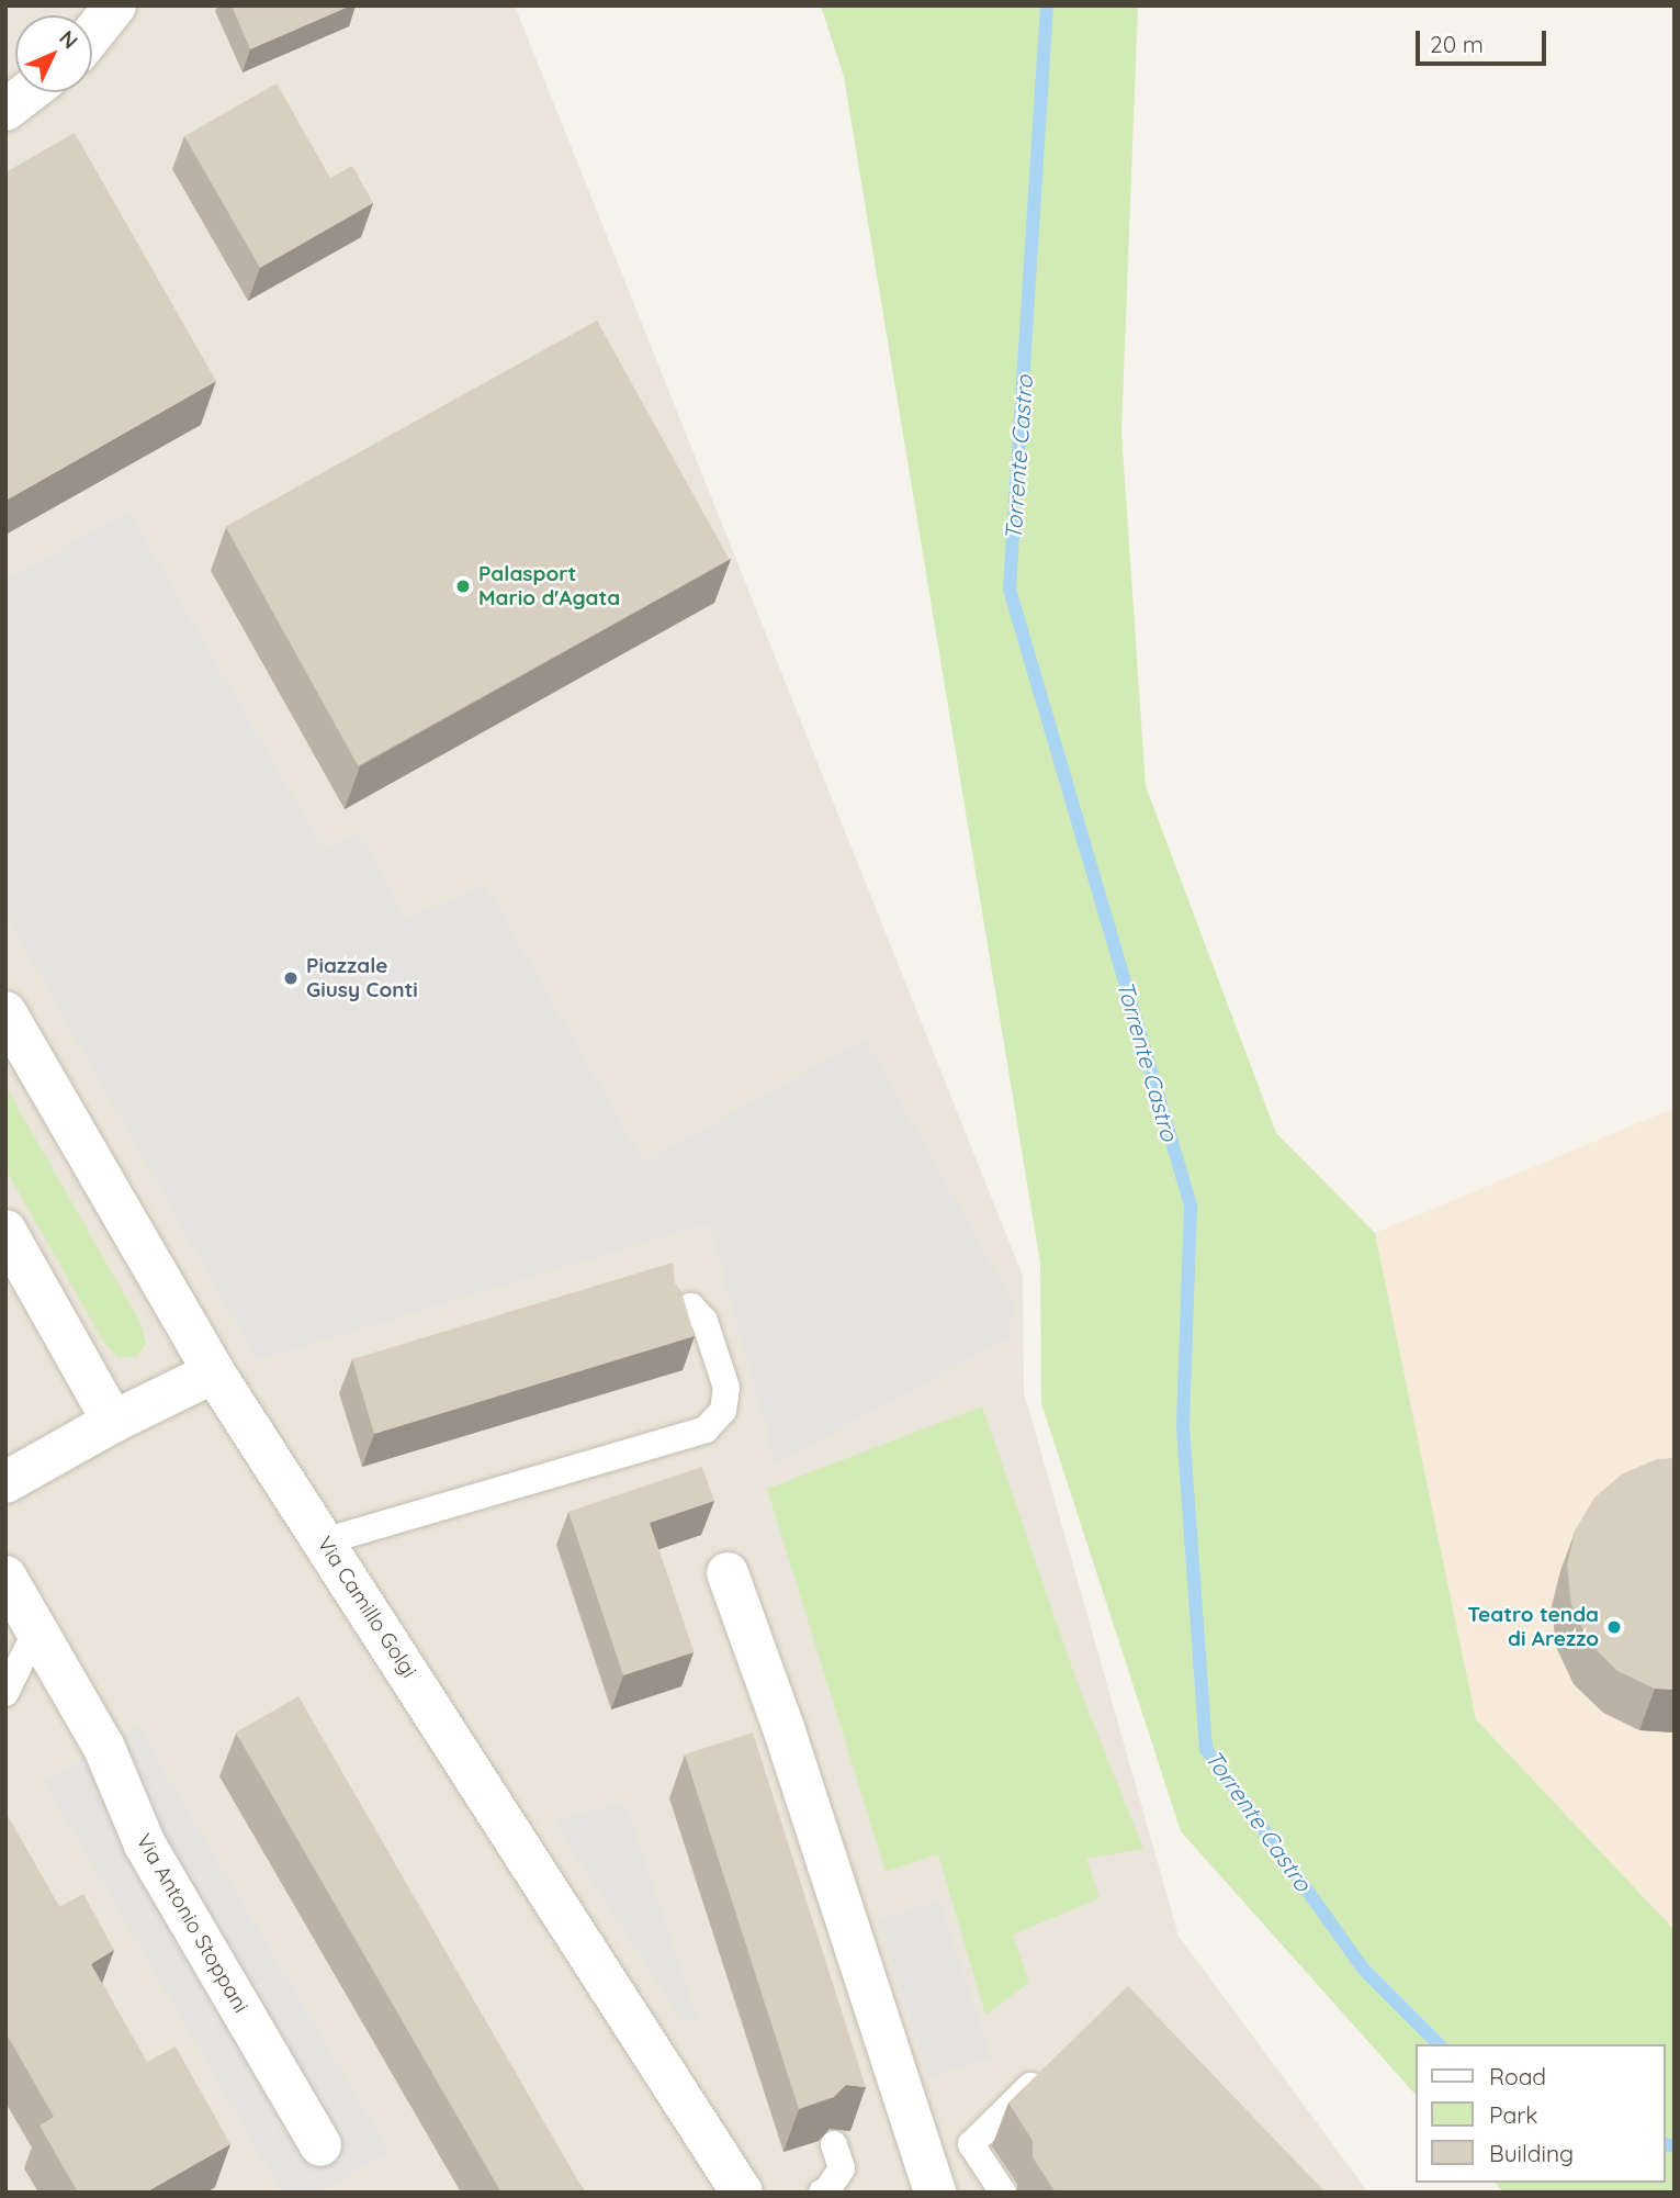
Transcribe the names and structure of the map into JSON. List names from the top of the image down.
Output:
{
  "streets": {
    "street": ["Via Camillo Golgi", "Via Antonio Stoppani"]
  },
  "water": ["Torrente Castro"],
  "places": ["Palasport Mario d'Agata", "Piazzale Giusy Conti", "Teatro tenda di Arezzo"],
  "legend": ["Road", "Park", "Building"],
  "scale_bar": "20 m",
  "north": "top right"
}
